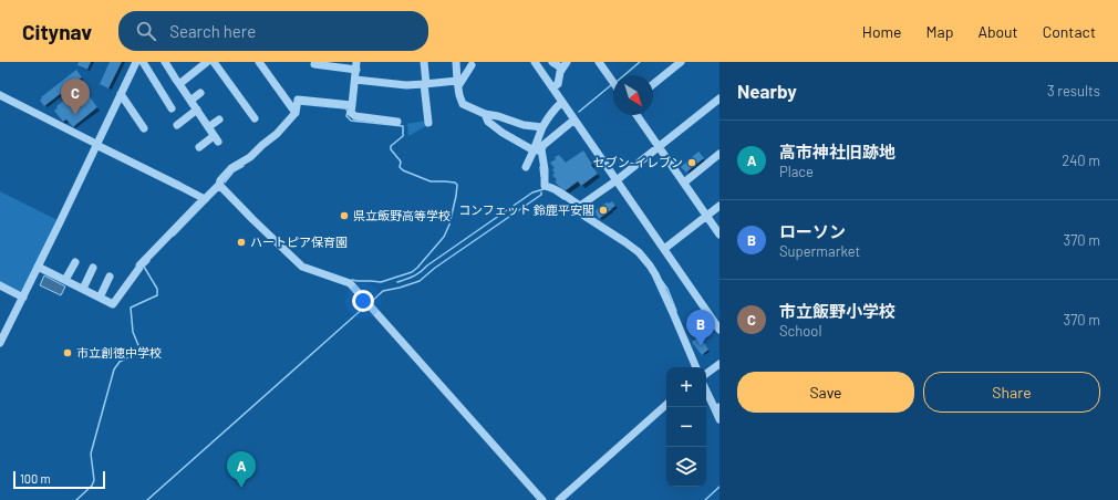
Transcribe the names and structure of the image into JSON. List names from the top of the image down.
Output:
{
  "places": [
    "セブン-イレブン",
    "コンフェット 鈴鹿平安閣",
    "県立飯野高等学校",
    "ハートピア保育園",
    "市立創徳中学校"
  ],
  "scale_bar": "100 m",
  "north": "bottom right",
  "page": {
    "header": "Citynav",
    "search": "Search here",
    "nav": [
      "Home",
      "Map",
      "About",
      "Contact"
    ],
    "heading": ["Nearby", "3 results"],
    "pins": ["C", "B", "A"],
    "list": [
      {
        "mark": "A",
        "name": "高市神社旧跡地",
        "note": "Place",
        "value": "240 m"
      },
      {
        "mark": "B",
        "name": "ローソン",
        "note": "Supermarket",
        "value": "370 m"
      },
      {
        "mark": "C",
        "name": "市立飯野小学校",
        "note": "School",
        "value": "370 m"
      }
    ],
    "buttons": ["Save", "Share"],
    "map_buttons": ["+", "−"],
    "scale": "100 m"
  }
}
